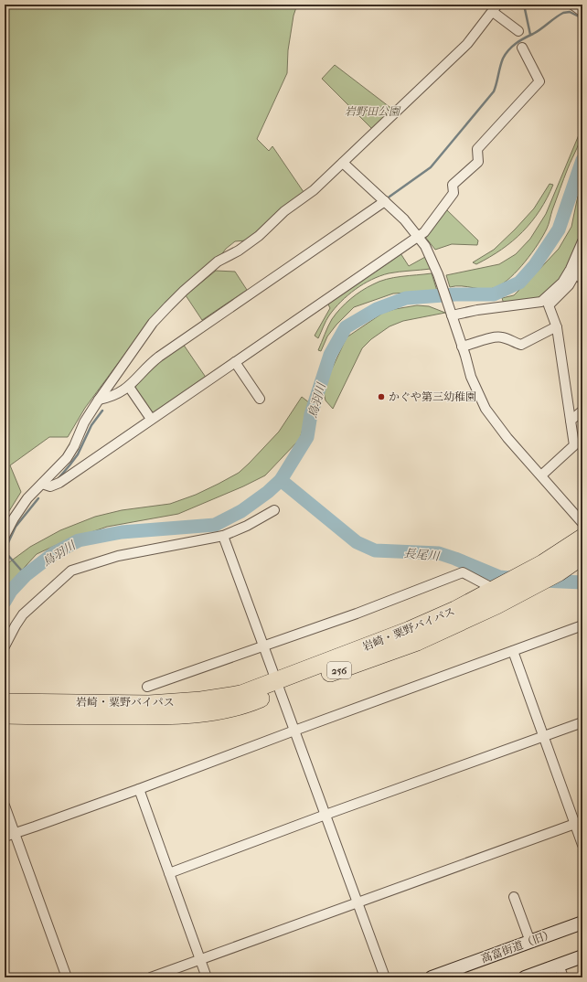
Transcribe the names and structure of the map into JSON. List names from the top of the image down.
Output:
{
  "streets": {
    "highway": ["岩崎・粟野バイパス", "256"],
    "street": ["高富街道（旧）"]
  },
  "water": ["鳥羽川", "長尾川"],
  "parks": ["岩野田公園"],
  "places": ["かぐや第三幼稚園"]
}
